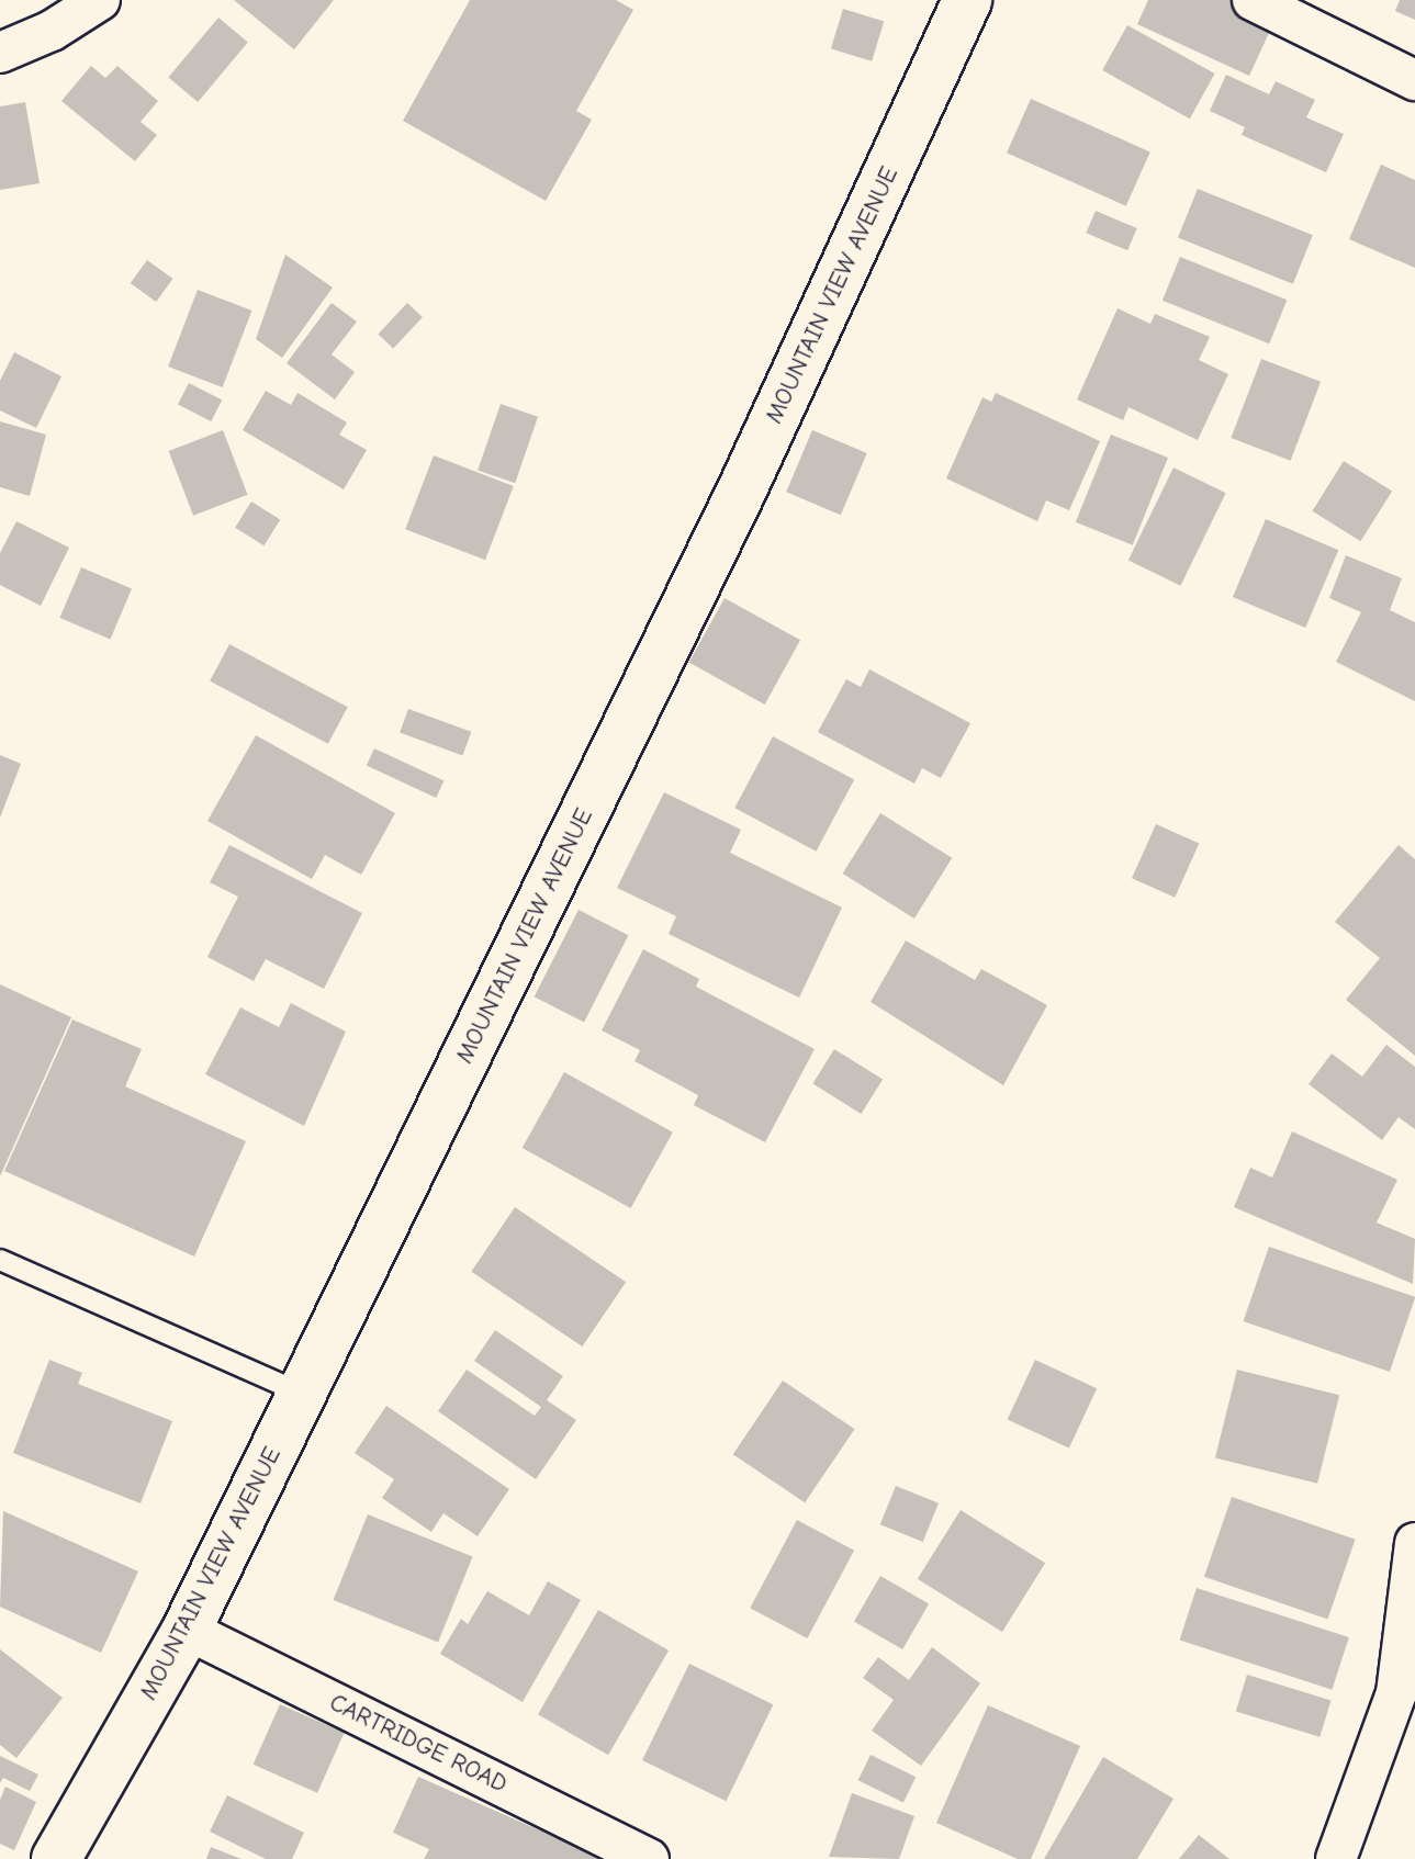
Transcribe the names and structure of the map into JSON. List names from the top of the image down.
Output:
{
  "streets": {
    "main road": ["MOUNTAIN VIEW AVENUE"],
    "street": ["CARTRIDGE ROAD"]
  },
  "crossings": [
    ["MOUNTAIN VIEW AVENUE", "CARTRIDGE ROAD"]
  ]
}
